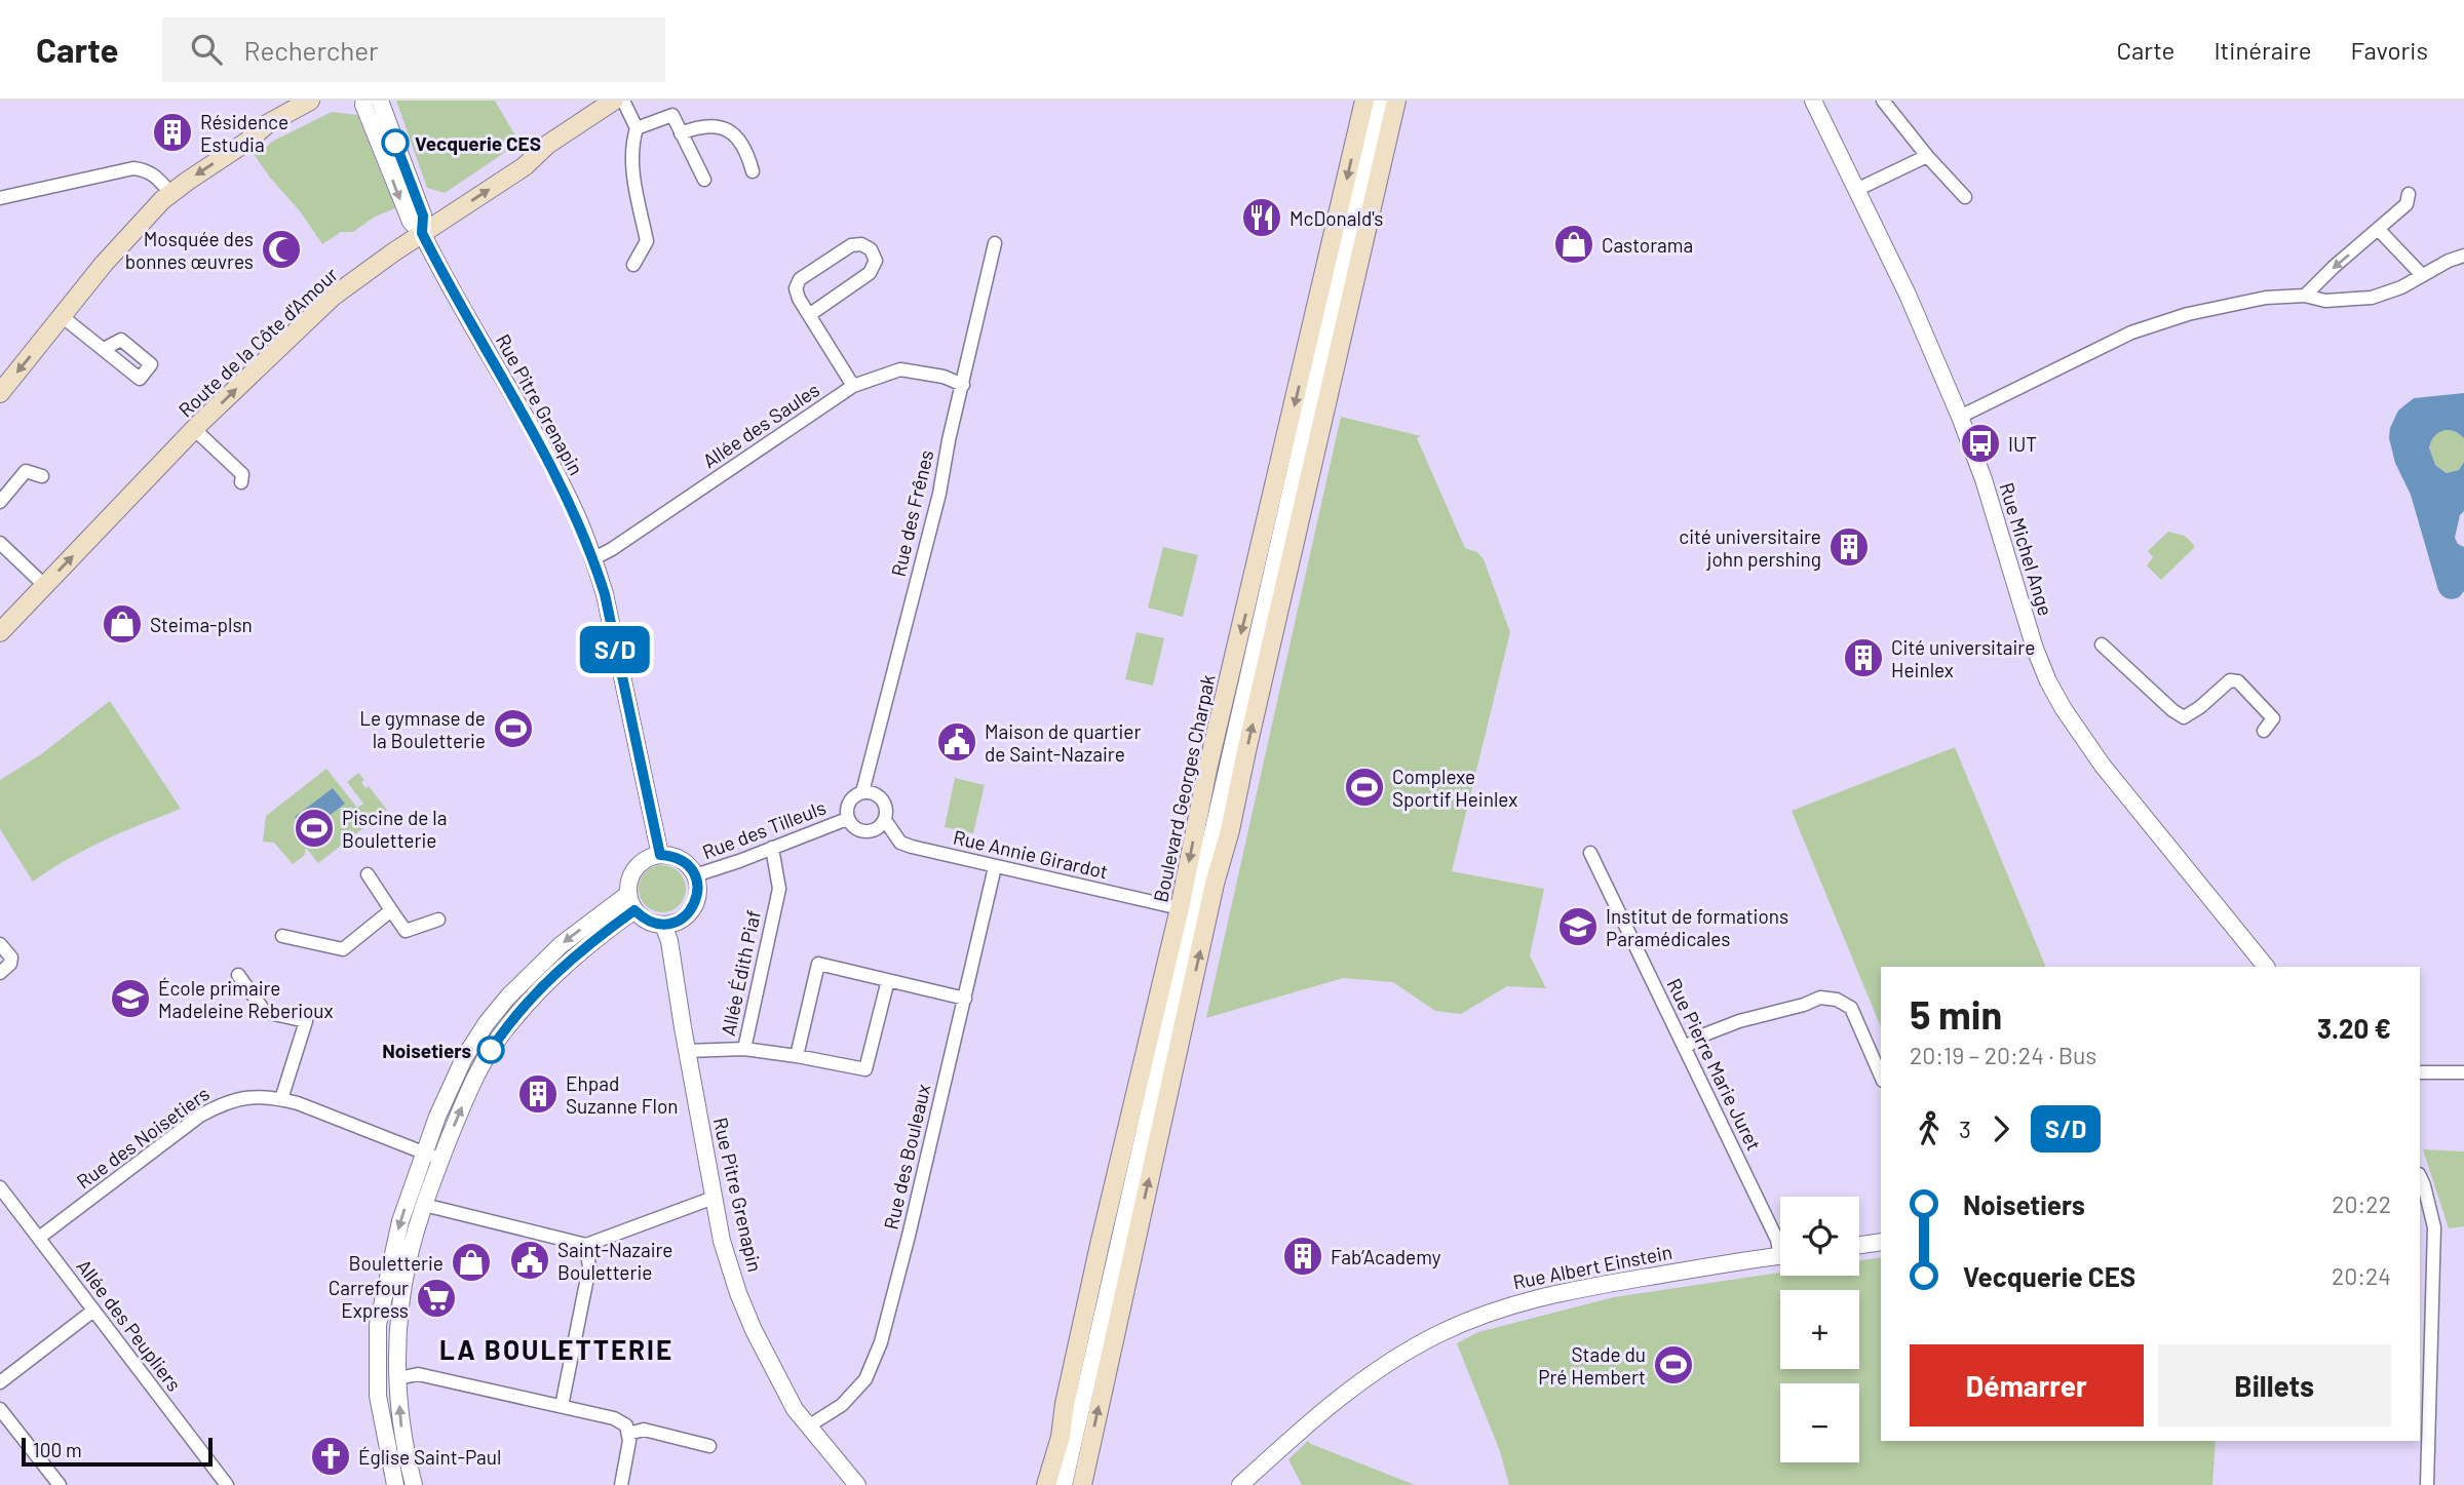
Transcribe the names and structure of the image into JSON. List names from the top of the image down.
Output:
{
  "streets": {
    "main road": ["Route de la Côte d'Amour", "Boulevard Georges Charpak"],
    "street": [
      "Rue Pitre Grenapin",
      "Allée des Saules",
      "Rue des Frênes",
      "Rue Michel Ange",
      "Rue des Tilleuls",
      "Rue Annie Girardot",
      "Allée Édith Piaf",
      "Rue Pierre Marie Juret",
      "Rue des Noisetiers",
      "Rue des Bouleaux",
      "Rue Albert Einstein",
      "Allée des Peupliers"
    ]
  },
  "crossings": [
    ["Route de la Côte d'Amour", "Rue Pitre Grenapin"],
    ["Rue Pitre Grenapin", "Allée des Saules"],
    ["Rue Pitre Grenapin", "Rue des Tilleuls"],
    ["Rue Pitre Grenapin", "Allée Édith Piaf"],
    ["Rue Pitre Grenapin", "Rue des Bouleaux"],
    ["Allée des Saules", "Rue des Frênes"],
    ["Rue des Frênes", "Rue des Tilleuls"],
    ["Rue des Frênes", "Rue Annie Girardot"],
    ["Boulevard Georges Charpak", "Rue Annie Girardot"],
    ["Rue des Tilleuls", "Rue Annie Girardot"],
    ["Rue des Tilleuls", "Allée Édith Piaf"],
    ["Rue Annie Girardot", "Rue des Bouleaux"],
    ["Rue des Noisetiers", "Allée des Peupliers"]
  ],
  "one_way": ["Route de la Côte d'Amour"],
  "districts": ["LA BOULETTERIE"],
  "places": {
    "building": [
      "Résidence Estudia",
      "cité universitaire john pershing",
      "Cité universitaire Heinlex",
      "Ehpad Suzanne Flon",
      "Fab’Academy"
    ],
    "other": ["Vecquerie CES", "Noisetiers"],
    "restaurant": ["McDonald's"],
    "shop": ["Castorama", "Steima-plsn", "Bouletterie"],
    "mosque": ["Mosquée des bonnes œuvres"],
    "bus stop": ["IUT"],
    "sports": [
      "Le gymnase de la Bouletterie",
      "Complexe Sportif Heinlex",
      "Piscine de la Bouletterie",
      "Stade du Pré Hembert"
    ],
    "public building": ["Maison de quartier de Saint-Nazaire", "Saint-Nazaire Bouletterie"],
    "school or university": ["Institut de formations Paramédicales", "École primaire Madeleine Reberioux"],
    "supermarket": ["Carrefour Express"],
    "church": ["Église Saint-Paul"]
  },
  "lines": ["bus line S/D"],
  "scale_bar": "100 m",
  "page": {
    "header": "Carte",
    "search": "Rechercher",
    "nav": ["Carte", "Itinéraire", "Favoris"],
    "on_map": "S/D",
    "heading": ["5 min", "20:19 – 20:24 · Bus", "3.20 €"],
    "legs": ["3", "S/D"],
    "list": [
      {
        "name": "Noisetiers",
        "value": "20:22"
      },
      {
        "name": "Vecquerie CES",
        "value": "20:24"
      }
    ],
    "map_buttons": ["+", "−"],
    "buttons": ["Démarrer", "Billets"],
    "scale": "100 m"
  }
}
